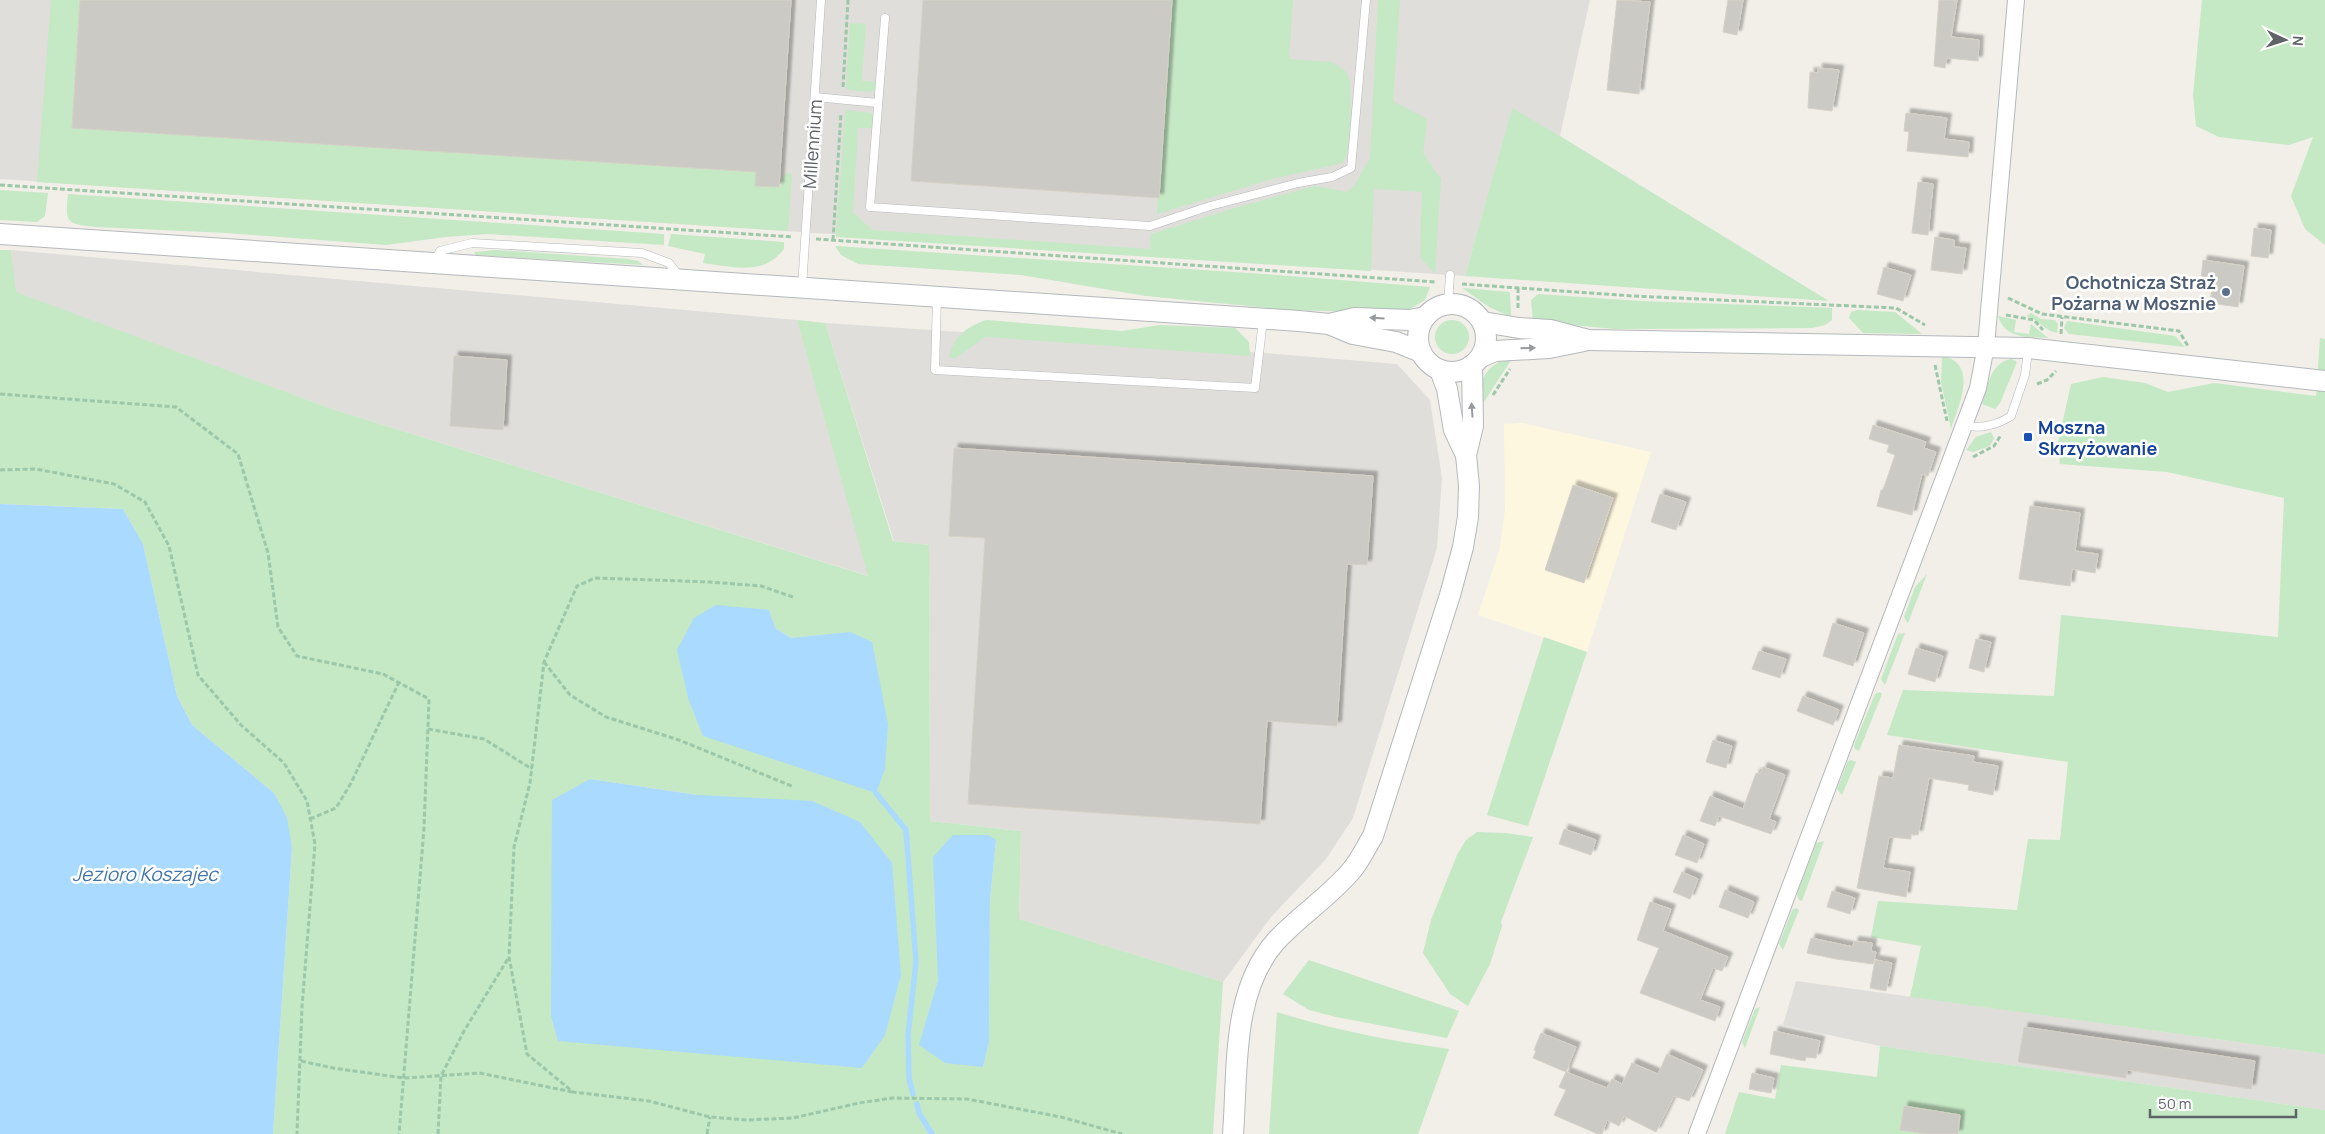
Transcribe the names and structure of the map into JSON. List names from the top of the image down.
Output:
{
  "streets": {
    "lane": ["Millennium"]
  },
  "water": ["Jezioro Koszajec"],
  "places": {
    "other": ["Ochotnicza Straż Pożarna w Mosznie"],
    "transit": ["Moszna Skrzyżowanie"]
  },
  "scale_bar": "50 m",
  "north": "right"
}
